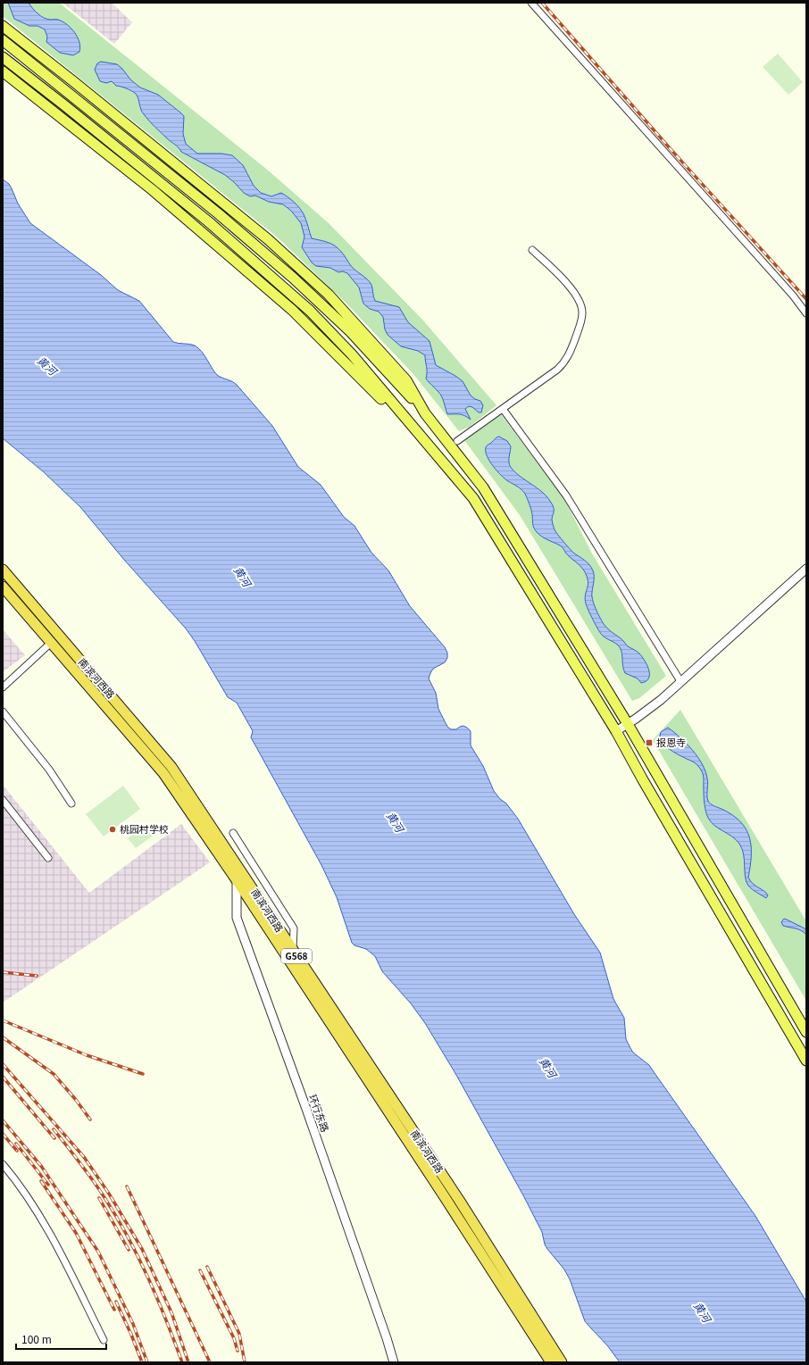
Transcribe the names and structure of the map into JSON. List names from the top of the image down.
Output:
{
  "streets": {
    "highway": ["南滨河西路", "G568"],
    "street": ["环行东路"]
  },
  "crossings": [
    ["南滨河西路", "环行东路"]
  ],
  "water": ["黄河"],
  "places": {
    "transit": ["报恩寺"],
    "other": ["桃园村学校"]
  },
  "scale_bar": "100 m"
}
